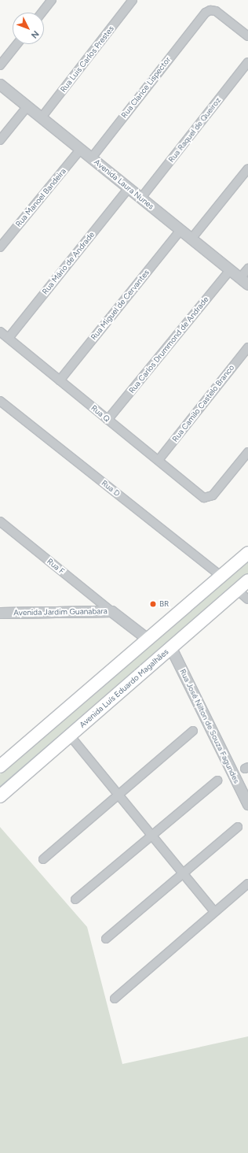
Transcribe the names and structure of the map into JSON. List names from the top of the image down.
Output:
{
  "streets": {
    "main road": ["Avenida Luís Eduardo Magalhães"],
    "street": [
      "Rua Luis Carlos Prestes",
      "Rua Clarice Lispector",
      "Rua Raquel de Queiroz",
      "Avenida Laura Nunes",
      "Rua Manoel Bandeira",
      "Rua Mário de Andrade",
      "Rua Miguel de Cervantes",
      "Rua Carlos Drummond de Andrade",
      "Rua Camilo Castelo Branco",
      "Rua Q",
      "Rua D",
      "Rua F",
      "Avenida Jardim Guanabara",
      "Rua José Nilton de Souza Fagundes"
    ]
  },
  "crossings": [
    ["Rua Luis Carlos Prestes", "Avenida Laura Nunes"],
    ["Rua Clarice Lispector", "Avenida Laura Nunes"],
    ["Rua Raquel de Queiroz", "Avenida Laura Nunes"],
    ["Avenida Laura Nunes", "Rua Manoel Bandeira"],
    ["Avenida Laura Nunes", "Rua Mário de Andrade"],
    ["Avenida Laura Nunes", "Rua Miguel de Cervantes"],
    ["Avenida Laura Nunes", "Rua Carlos Drummond de Andrade"],
    ["Rua Mário de Andrade", "Rua Q"],
    ["Rua Miguel de Cervantes", "Rua Q"],
    ["Rua Carlos Drummond de Andrade", "Rua Q"],
    ["Rua Camilo Castelo Branco", "Rua Q"],
    ["Rua F", "Avenida Jardim Guanabara"],
    ["Avenida Luís Eduardo Magalhães", "Rua José Nilton de Souza Fagundes"]
  ],
  "places": ["BR"],
  "north": "bottom right"
}
